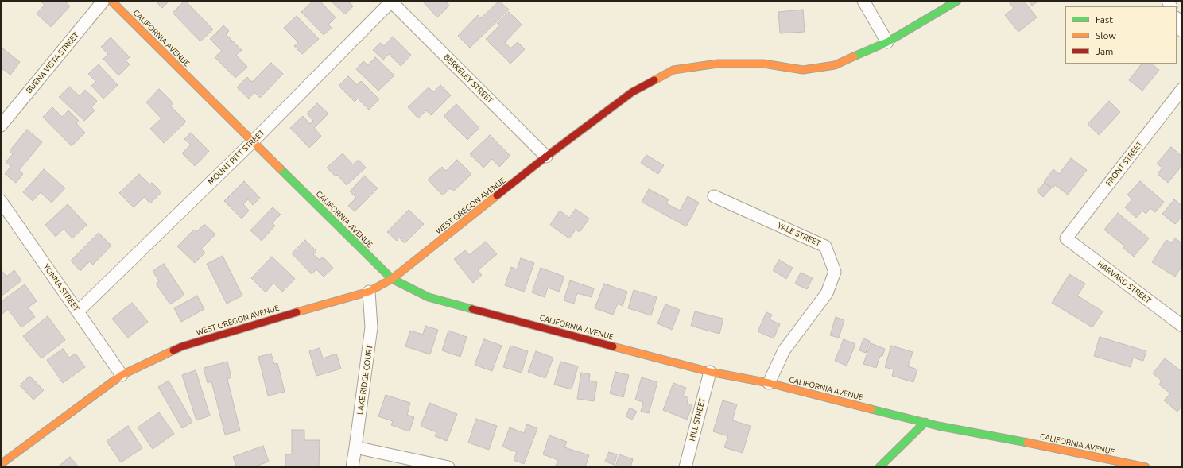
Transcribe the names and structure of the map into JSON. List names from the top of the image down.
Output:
{
  "streets": {
    "street": [
      "CALIFORNIA AVENUE",
      "BUENA VISTA STREET",
      "BERKELEY STREET",
      "MOUNT PITT STREET",
      "FRONT STREET",
      "WEST OREGON AVENUE",
      "YALE STREET",
      "HARVARD STREET",
      "YONNA STREET",
      "LAKE RIDGE COURT",
      "HILL STREET"
    ]
  },
  "crossings": [
    ["CALIFORNIA AVENUE", "MOUNT PITT STREET"],
    ["CALIFORNIA AVENUE", "WEST OREGON AVENUE"],
    ["CALIFORNIA AVENUE", "YALE STREET"],
    ["CALIFORNIA AVENUE", "HILL STREET"],
    ["BERKELEY STREET", "MOUNT PITT STREET"],
    ["BERKELEY STREET", "WEST OREGON AVENUE"],
    ["MOUNT PITT STREET", "YONNA STREET"],
    ["FRONT STREET", "HARVARD STREET"],
    ["WEST OREGON AVENUE", "YONNA STREET"],
    ["WEST OREGON AVENUE", "LAKE RIDGE COURT"]
  ],
  "legend": ["Fast", "Slow", "Jam"]
}
